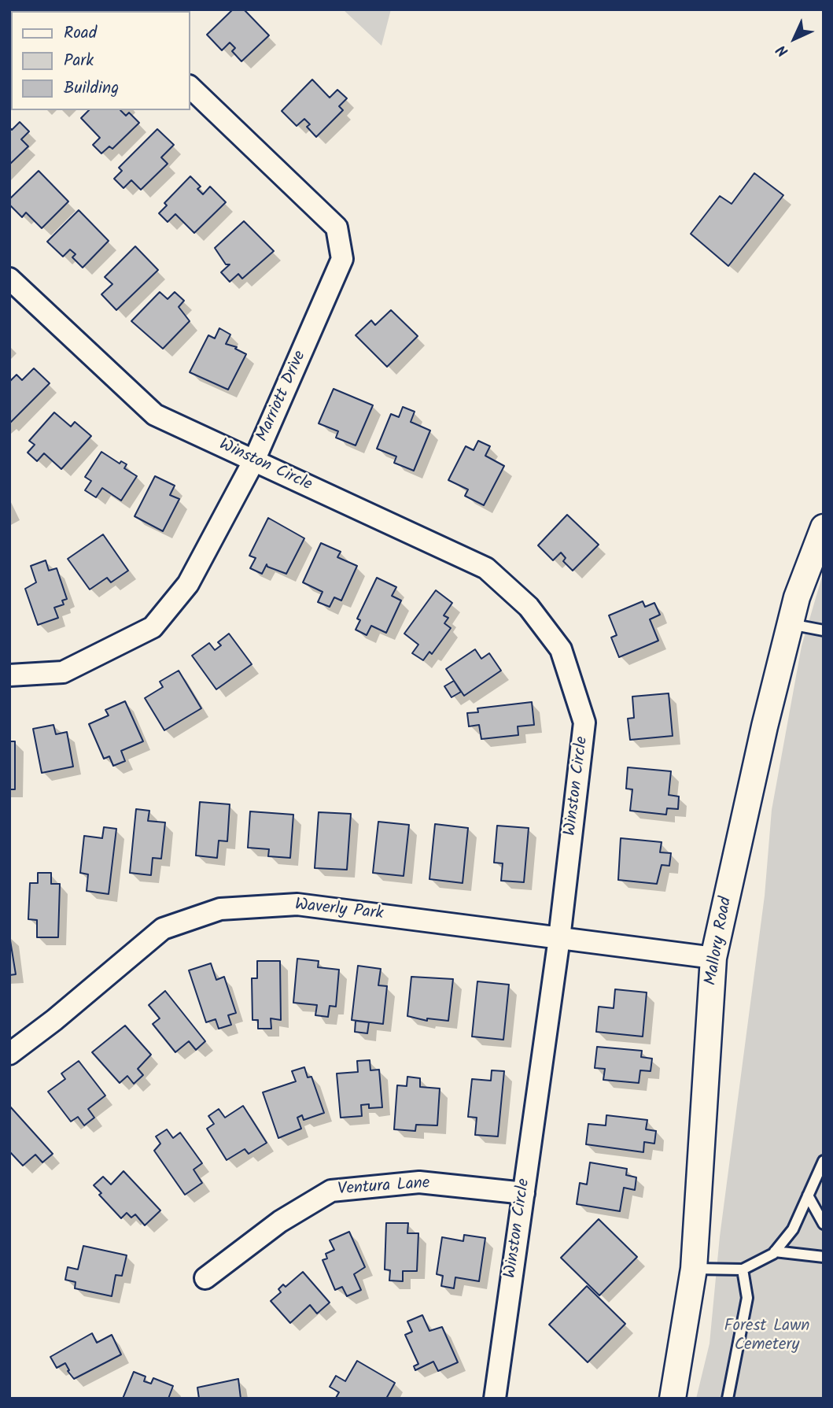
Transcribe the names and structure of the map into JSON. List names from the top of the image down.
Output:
{
  "streets": {
    "street": [
      "Marriott Drive",
      "Winston Circle",
      "Waverly Park",
      "Mallory Road",
      "Ventura Lane"
    ]
  },
  "crossings": [
    ["Marriott Drive", "Winston Circle"],
    ["Winston Circle", "Waverly Park"],
    ["Winston Circle", "Ventura Lane"],
    ["Waverly Park", "Mallory Road"]
  ],
  "parks": ["Forest Lawn Cemetery"],
  "legend": ["Road", "Park", "Building"],
  "north": "bottom left"
}
